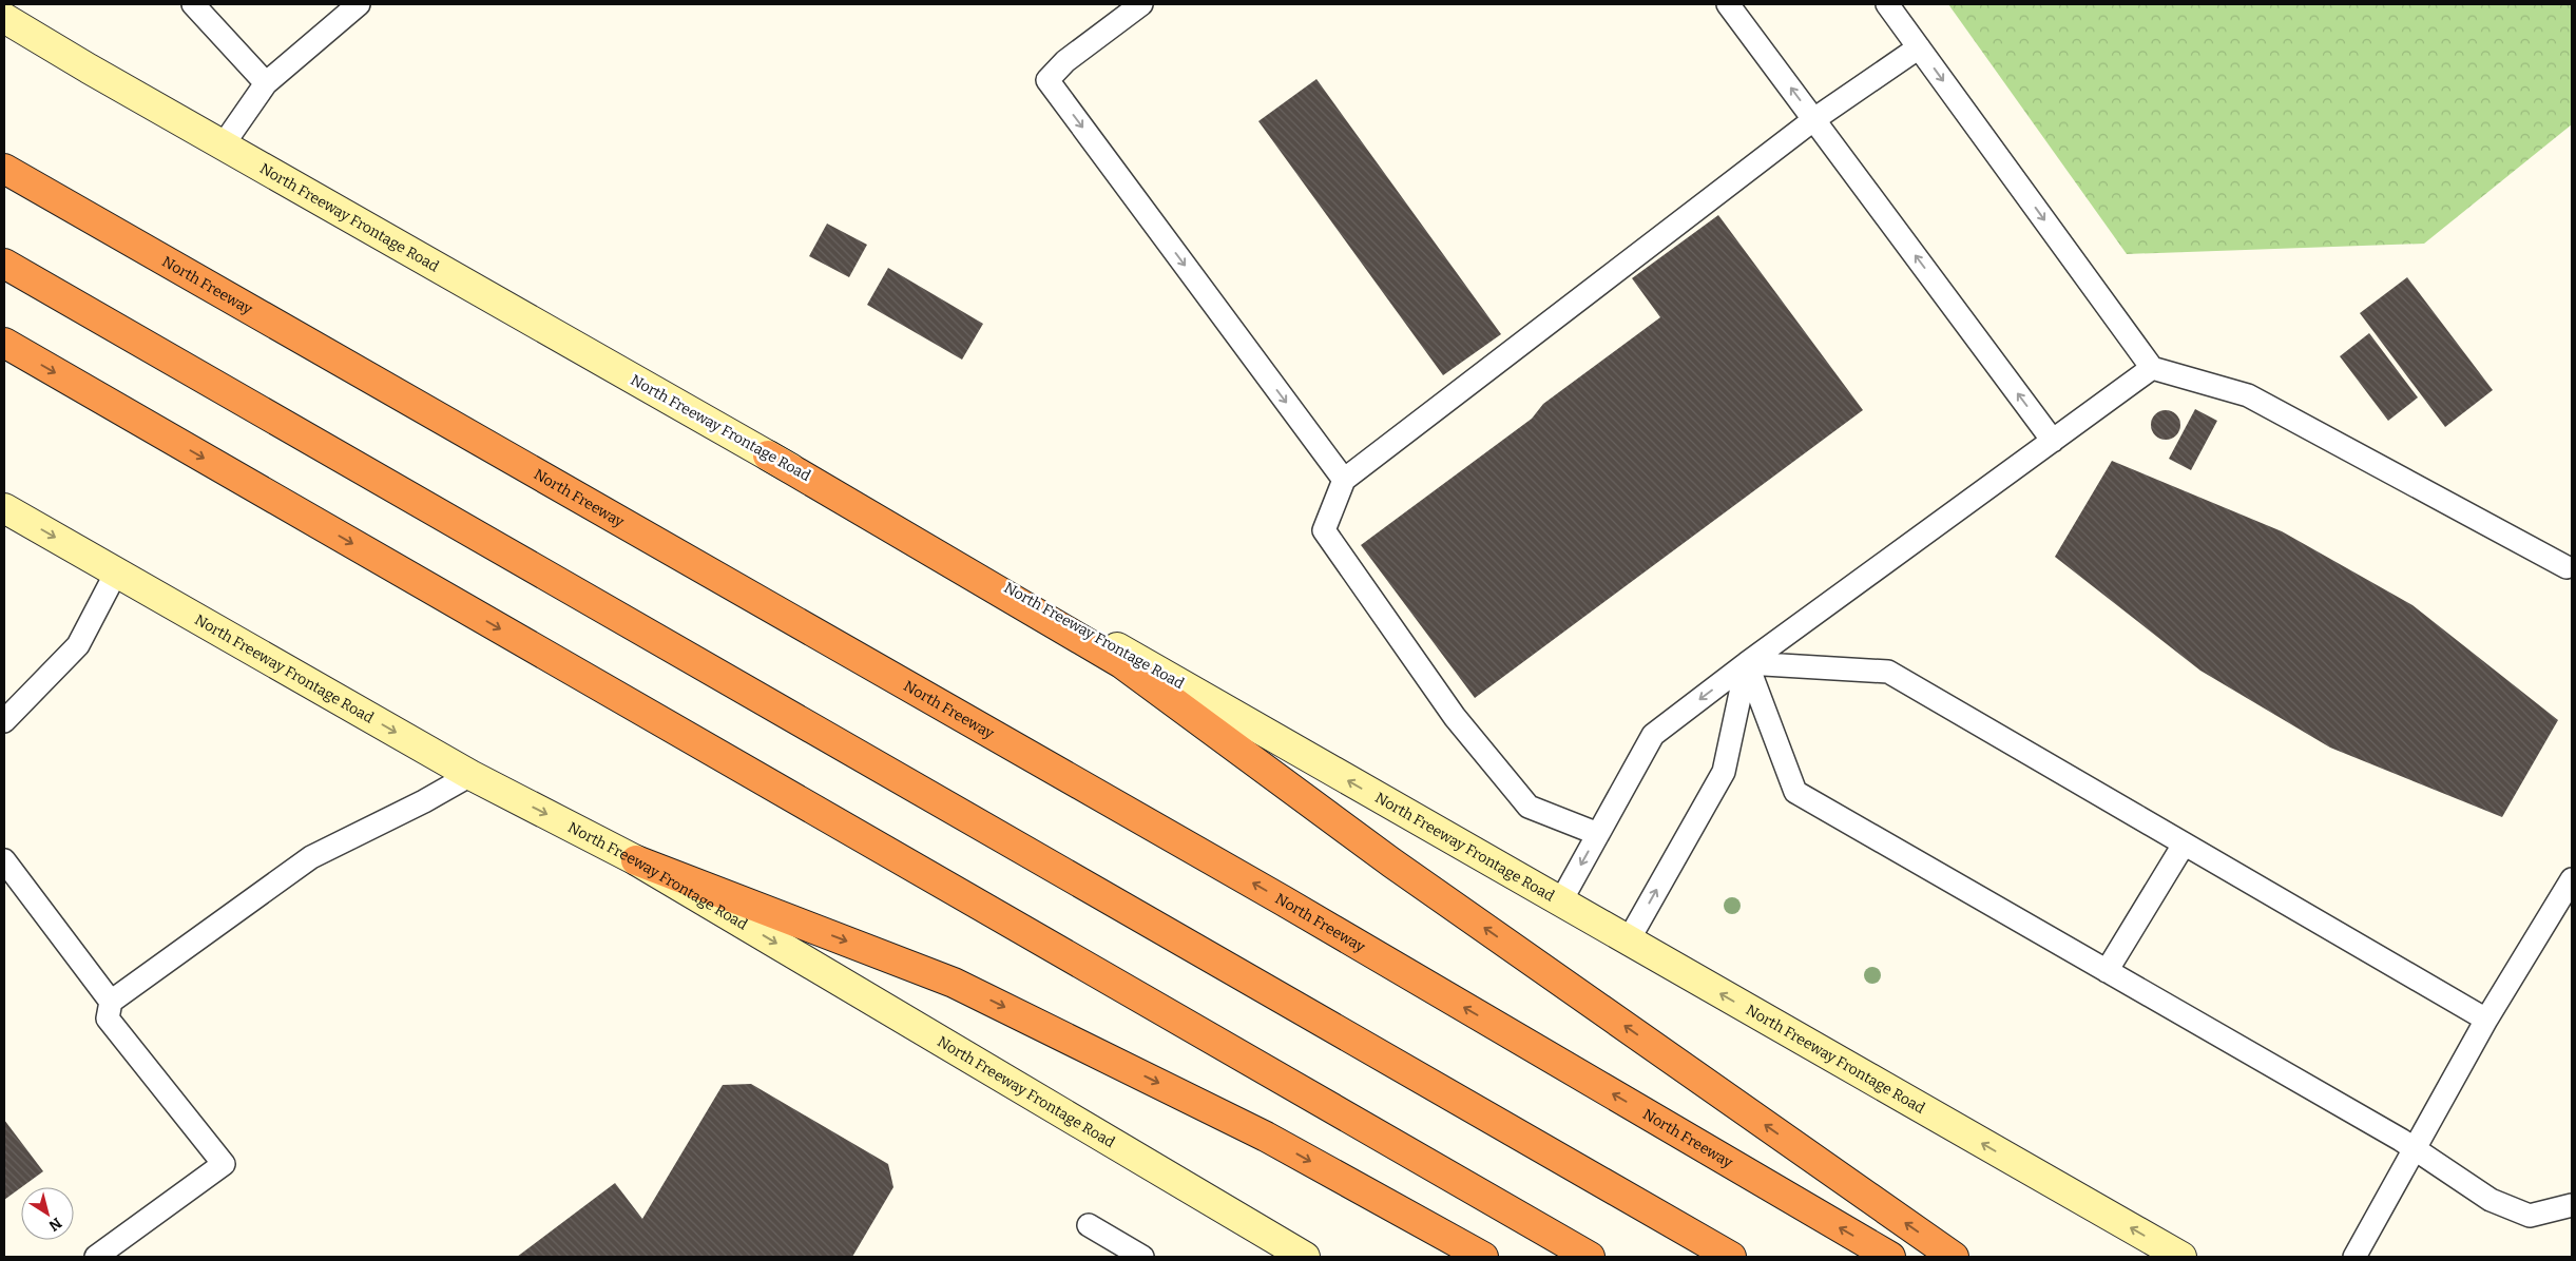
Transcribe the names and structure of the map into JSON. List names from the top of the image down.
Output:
{
  "streets": {
    "highway": ["North Freeway"],
    "main road": ["North Freeway Frontage Road"]
  },
  "north": "bottom right"
}
